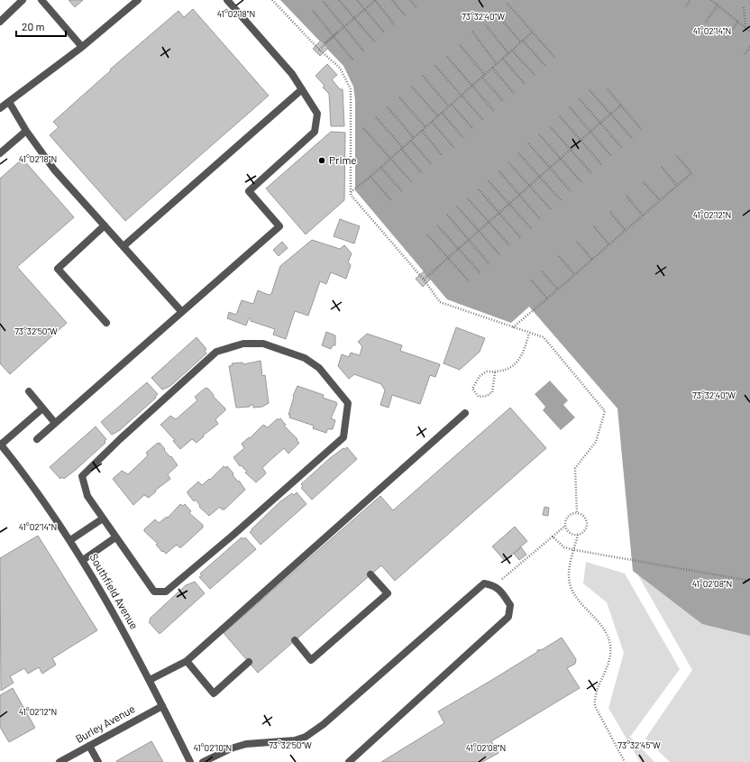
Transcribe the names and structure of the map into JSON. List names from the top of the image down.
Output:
{
  "streets": {
    "street": ["Southfield Avenue", "Burley Avenue"]
  },
  "crossings": [
    ["Southfield Avenue", "Burley Avenue"]
  ],
  "places": ["Prime"],
  "scale_bar": "20 m",
  "coordinates": [
    "41°02'18\"N",
    "73°32'40\"W",
    "41°02'14\"N",
    "41°02'12\"N",
    "73°32'50\"W",
    "41°02'08\"N",
    "73°32'45\"W",
    "41°02'10\"N"
  ]
}
